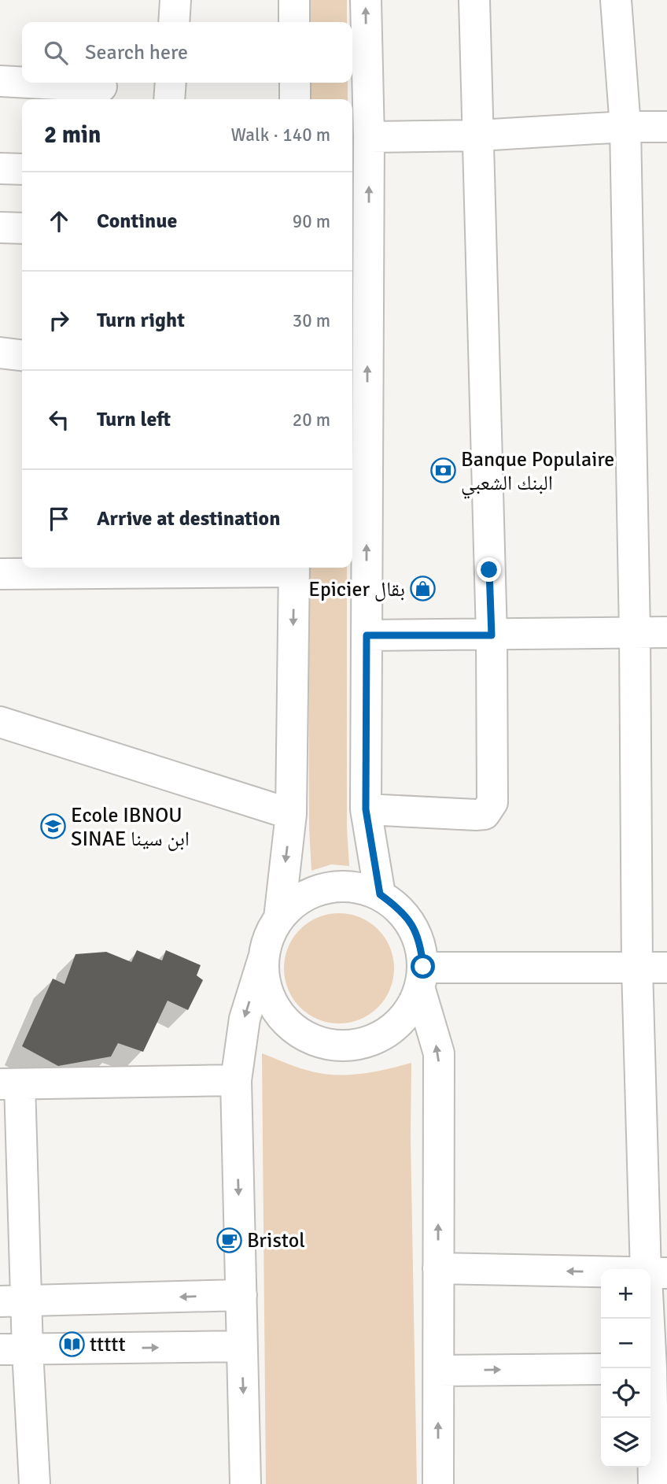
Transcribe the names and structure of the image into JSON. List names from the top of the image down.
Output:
{
  "places": {
    "bank": ["Banque Populaire البنك الشعبي"],
    "shop": ["Epicier بقال"],
    "school or university": ["Ecole IBNOU SINAE ابن سينا"],
    "cafe": ["Bristol"],
    "library": ["ttttt"]
  },
  "page": {
    "search": "Search here",
    "heading": ["2 min", "Walk · 140 m"],
    "list": [
      ["Continue", "90 m"],
      ["Turn right", "30 m"],
      ["Turn left", "20 m"],
      "Arrive at destination"
    ],
    "map_buttons": ["+", "−"]
  }
}
